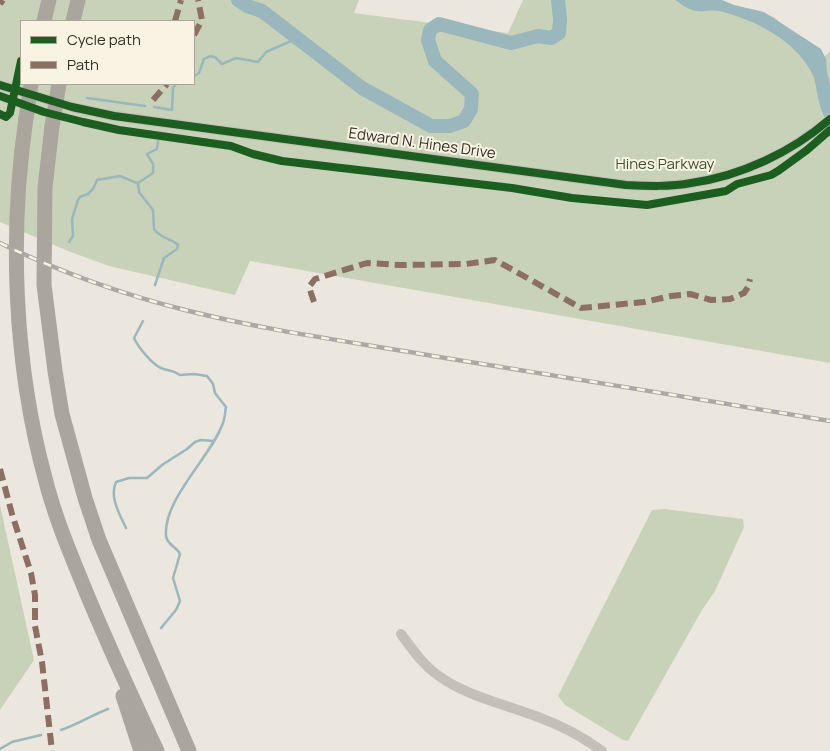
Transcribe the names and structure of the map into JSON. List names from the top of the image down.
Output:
{
  "streets": {
    "street": ["Edward N. Hines Drive"]
  },
  "parks": ["Hines Parkway"],
  "legend": ["Cycle path", "Path"]
}
